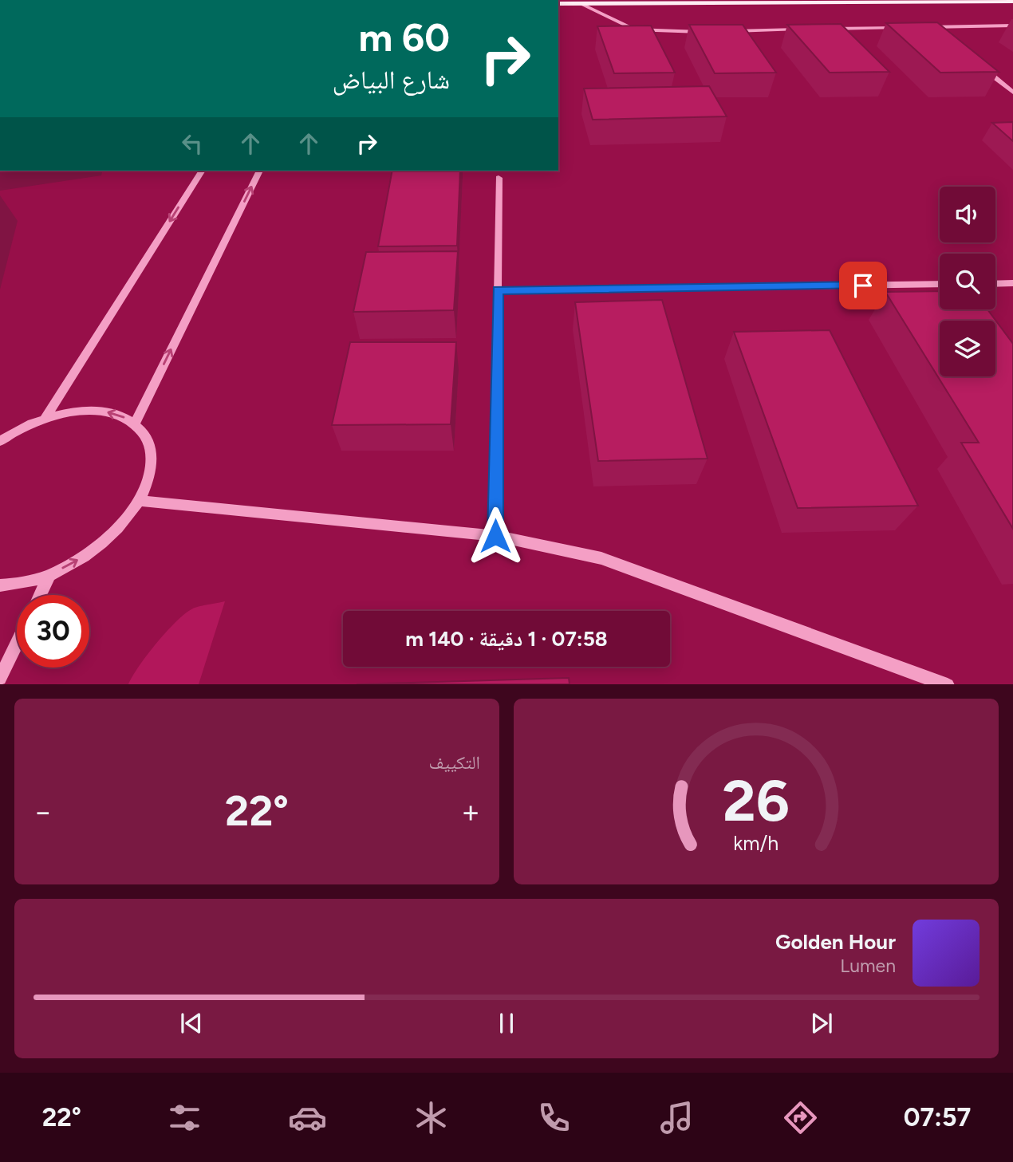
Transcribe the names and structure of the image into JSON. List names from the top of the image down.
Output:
{
  "page": {
    "turn": ["60 m", "شارع البياض"],
    "limit": "30",
    "trip": "07:58 · 1 دقيقة · 140 m",
    "tile": "التكييف",
    "heat": ["−", "22°", "+"],
    "song": ["Golden Hour", "Lumen"],
    "tabs": ["07:57", "22°"],
    "gauge": ["26", "km/h"]
  }
}
